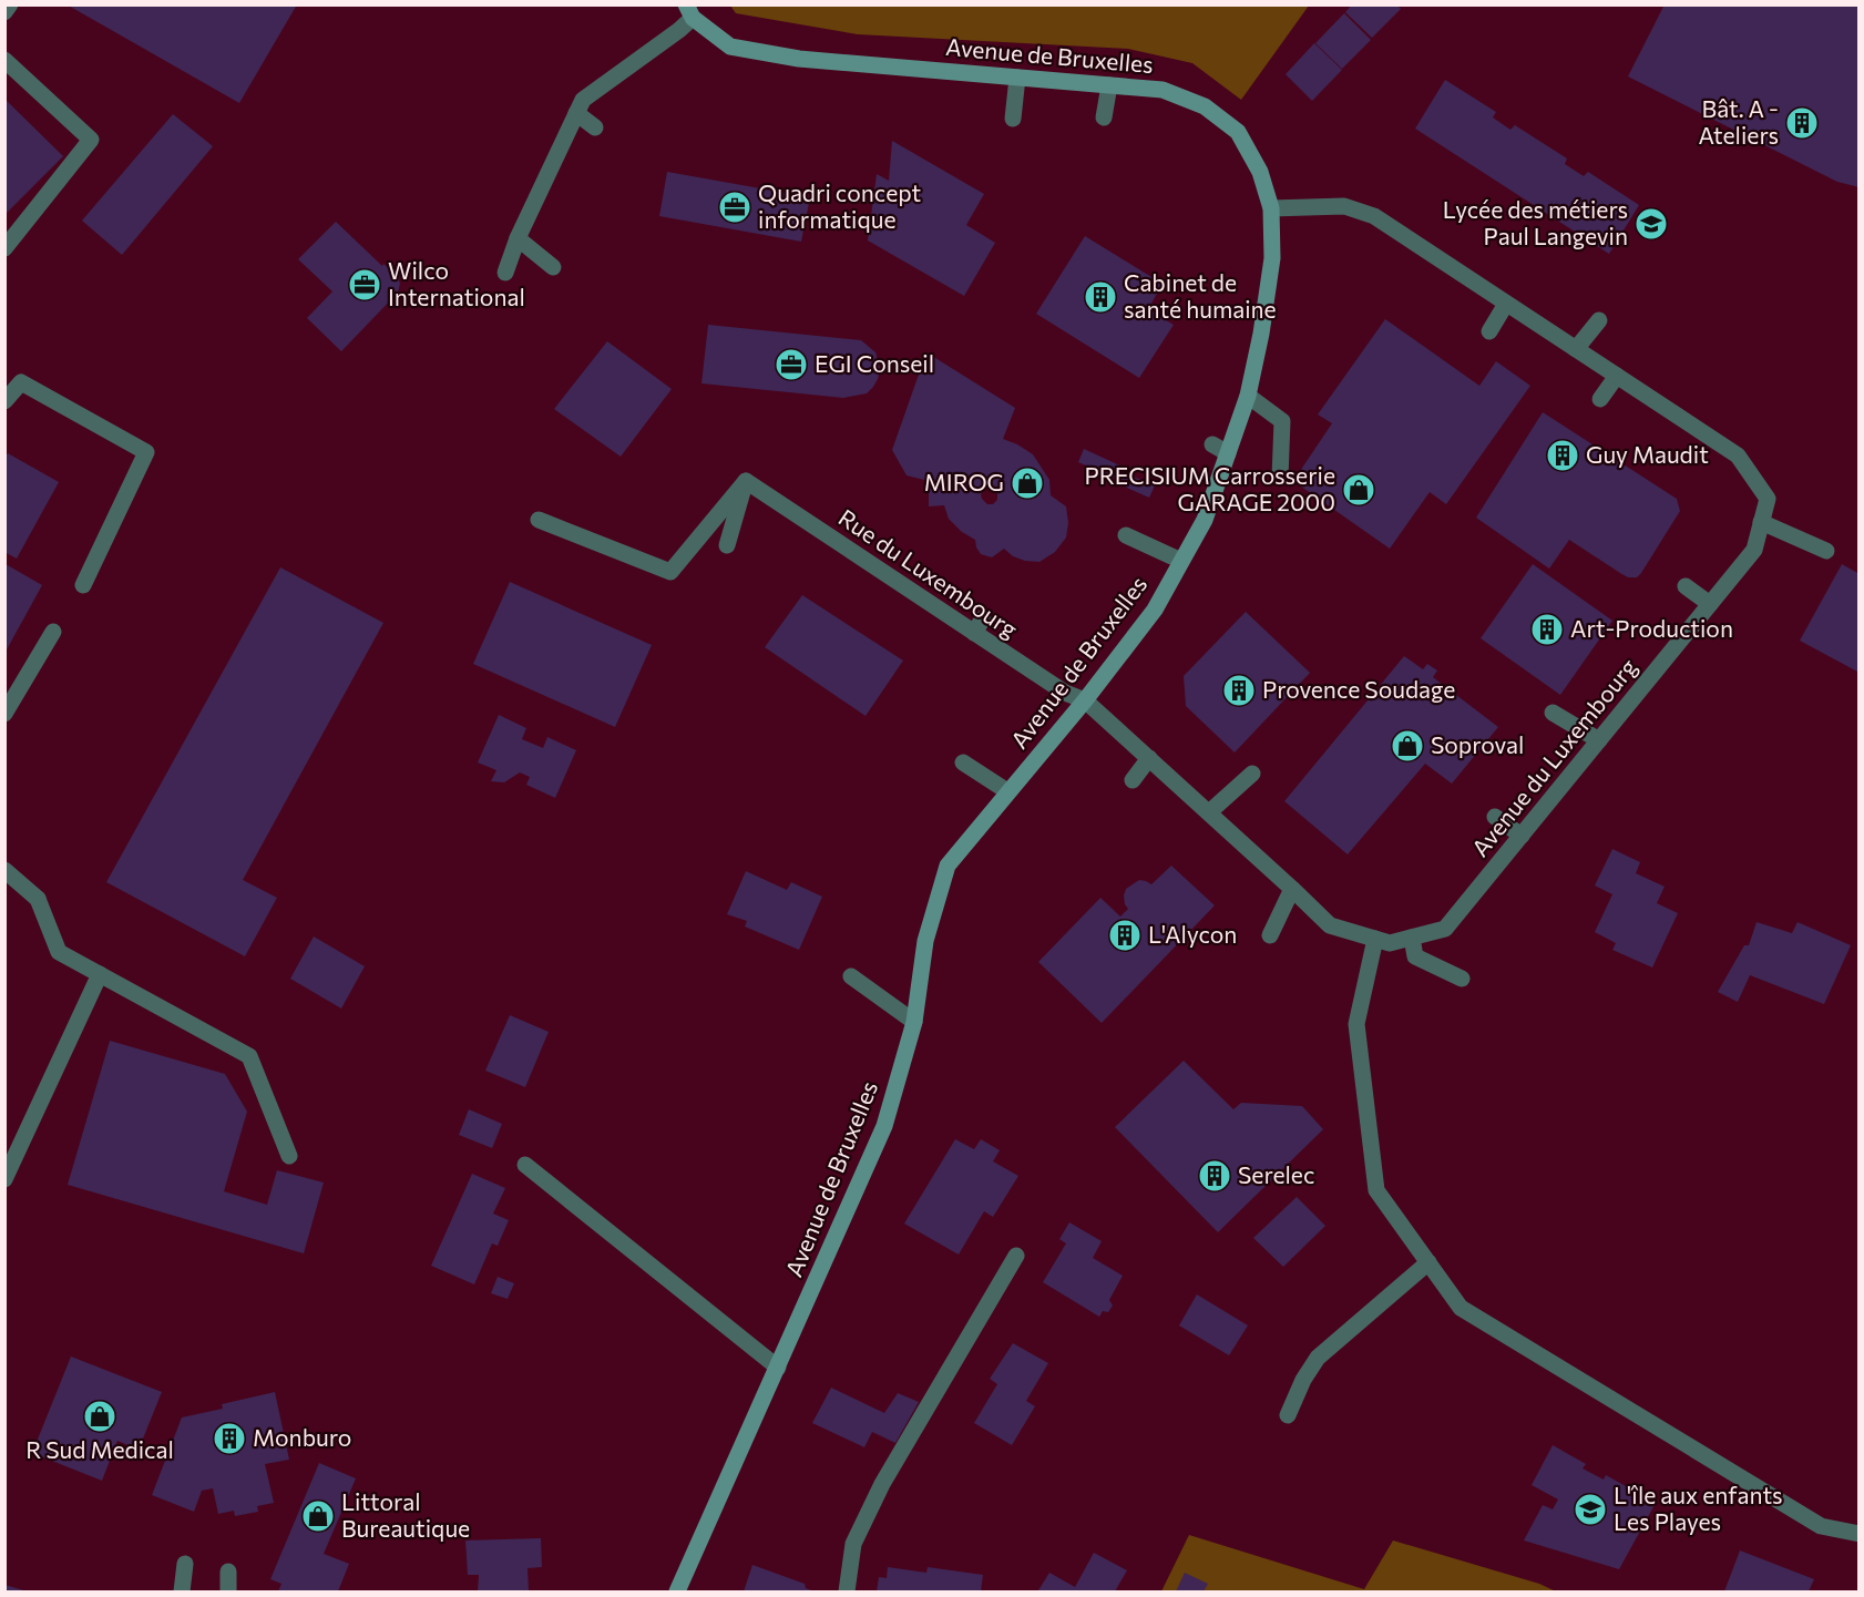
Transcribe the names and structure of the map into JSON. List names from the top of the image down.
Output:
{
  "streets": {
    "street": ["Avenue de Bruxelles", "Rue du Luxembourg", "Avenue du Luxembourg"]
  },
  "crossings": [
    ["Avenue de Bruxelles", "Rue du Luxembourg"],
    ["Avenue de Bruxelles", "Avenue du Luxembourg"],
    ["Rue du Luxembourg", "Avenue du Luxembourg"]
  ],
  "places": {
    "building": [
      "Bât. A - Ateliers",
      "Cabinet de santé humaine",
      "Guy Maudit",
      "Art-Production",
      "Provence Soudage",
      "L'Alycon",
      "Serelec",
      "Monburo"
    ],
    "office": ["Quadri concept informatique", "Wilco International", "EGI Conseil"],
    "school or university": ["Lycée des métiers Paul Langevin", "L'île aux enfants Les Playes"],
    "shop": [
      "MIROG",
      "PRECISIUM Carrosserie GARAGE 2000",
      "Soproval",
      "R Sud Medical",
      "Littoral Bureautique"
    ]
  }
}
